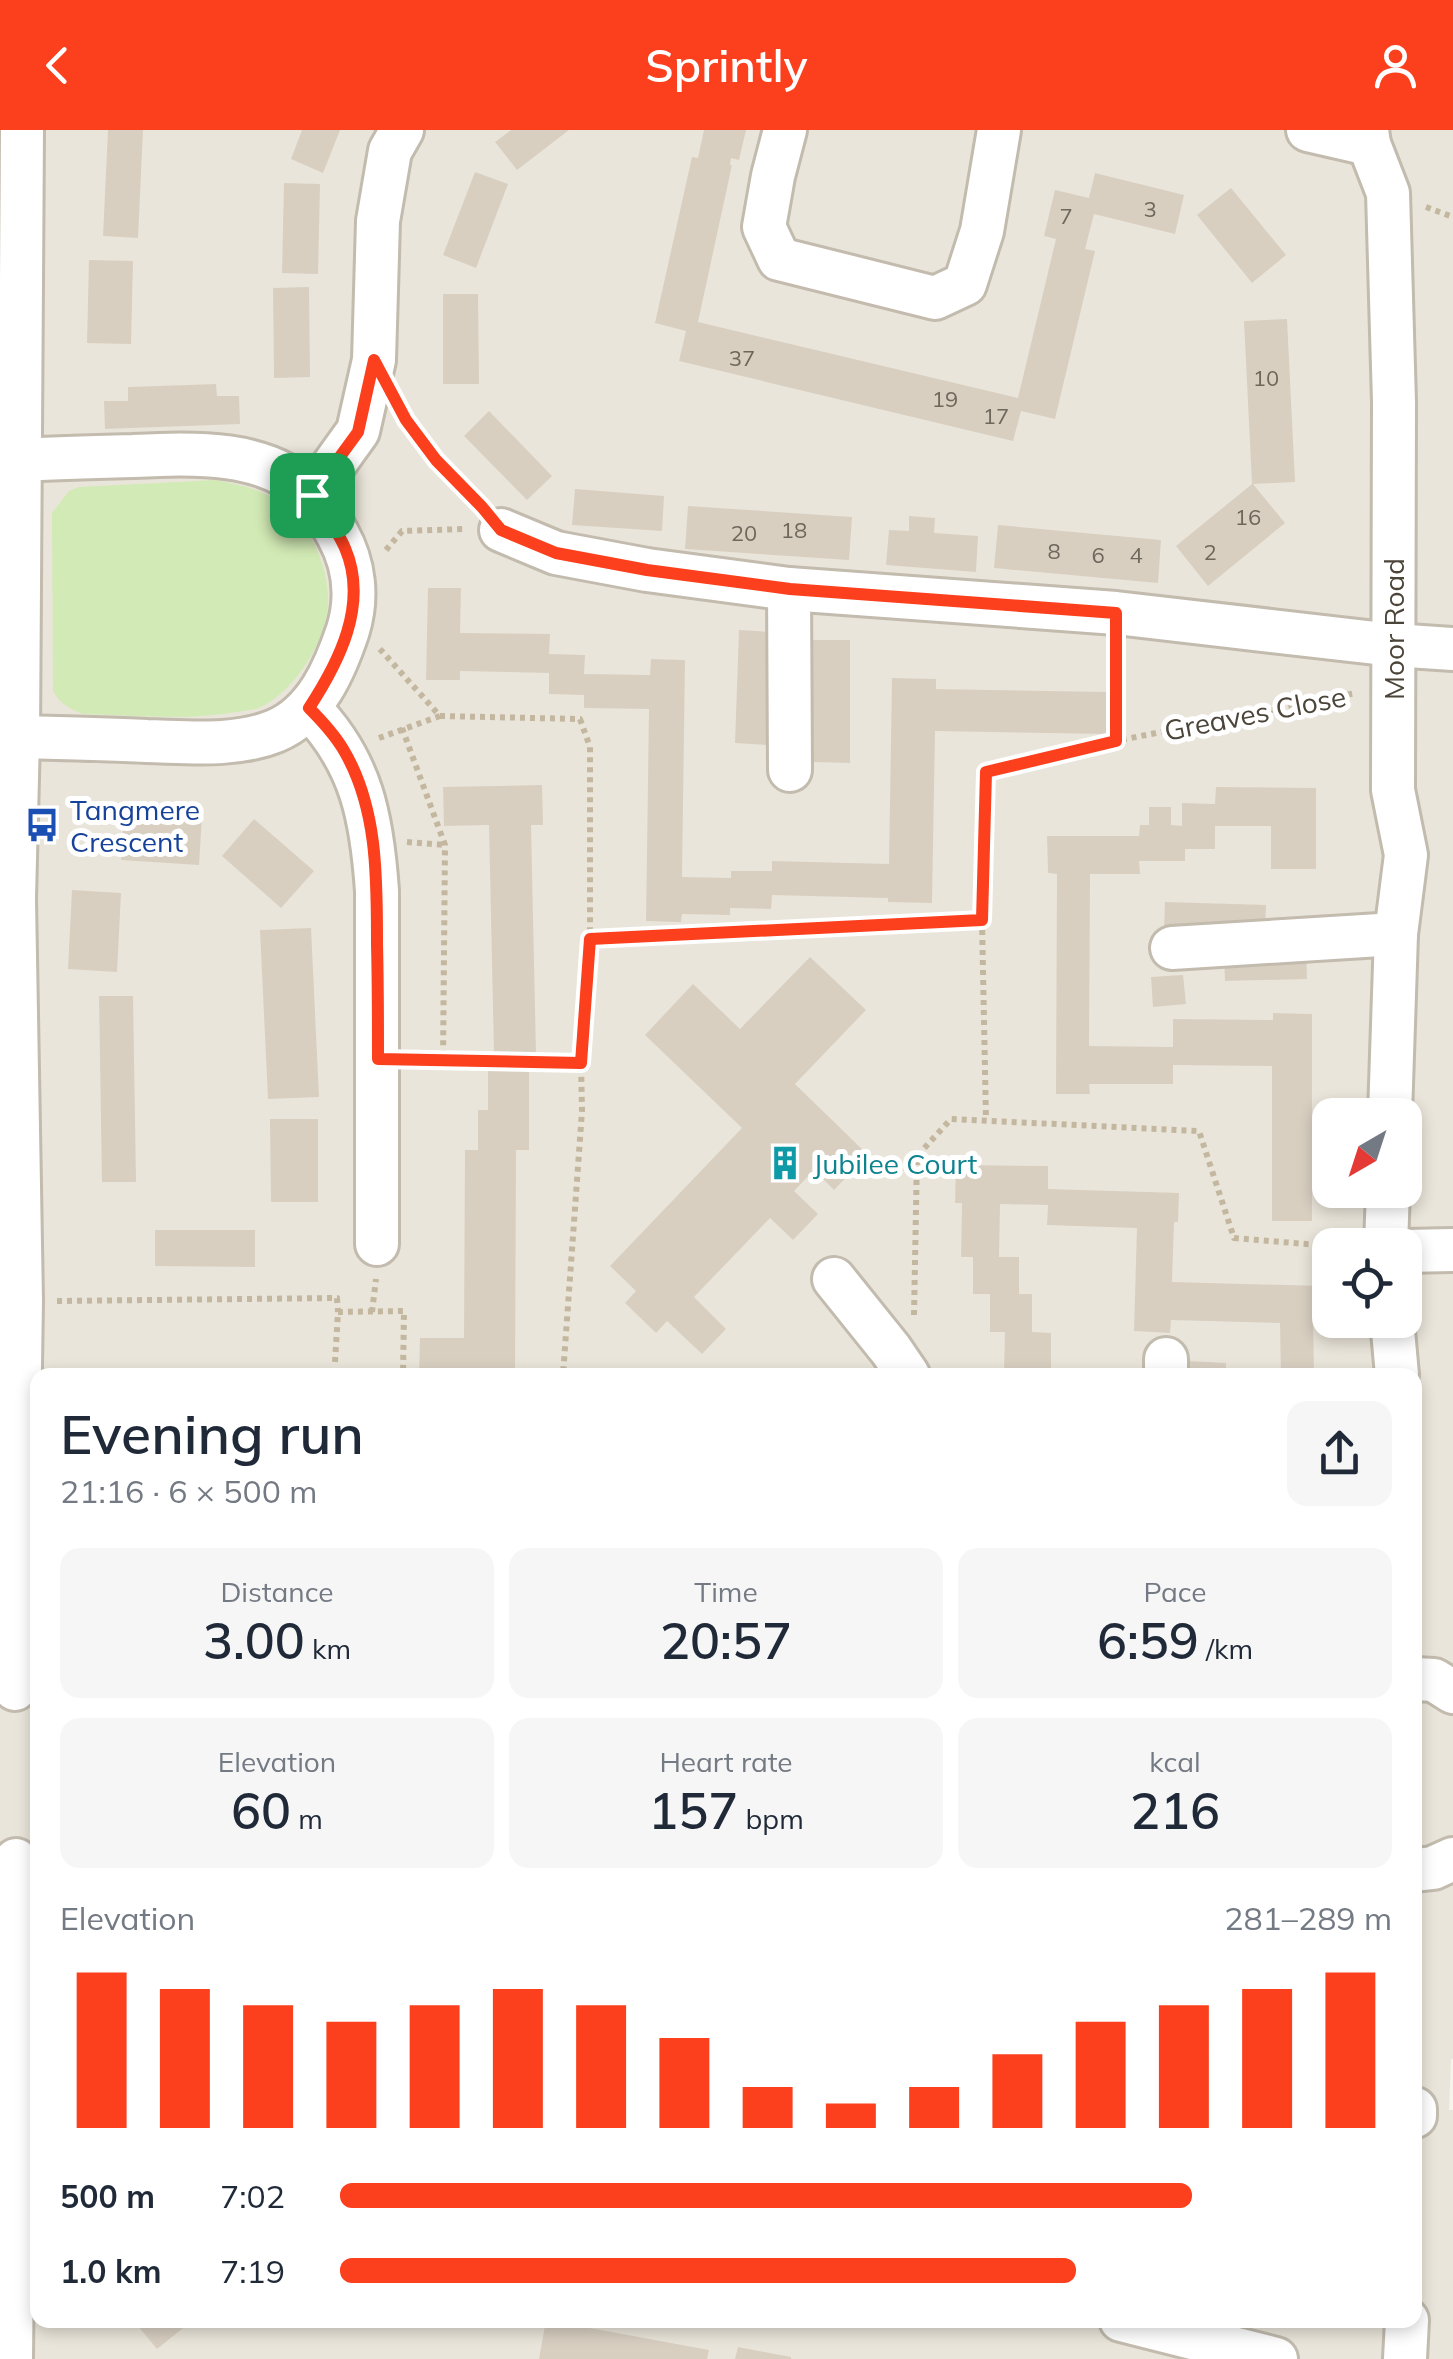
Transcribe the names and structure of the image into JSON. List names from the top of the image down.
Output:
{
  "streets": {
    "street": ["Moor Road", "Greaves Close"]
  },
  "crossings": [
    ["Moor Road", "Greaves Close"]
  ],
  "places": {
    "bus stop": ["Tangmere Crescent"],
    "building": ["Jubilee Court"]
  },
  "house_numbers": [
    "3",
    "7",
    "37",
    "10",
    "19",
    "17",
    "16",
    "18",
    "20",
    "8",
    "2",
    "6",
    "4"
  ],
  "north": "bottom left",
  "page": {
    "header": "Sprintly",
    "heading": ["Evening run", "21:16 · 6 × 500 m"],
    "stats": [
      ["Distance", "3.00 km"],
      ["Time", "20:57"],
      ["Pace", "6:59 /km"],
      ["Elevation", "60 m"],
      ["Heart rate", "157 bpm"],
      ["kcal", "216"]
    ],
    "chart": ["Elevation", "281–289 m"],
    "list": [
      {
        "name": "500 m",
        "note": "7:02"
      },
      {
        "name": "1.0 km",
        "note": "7:19"
      }
    ]
  }
}
